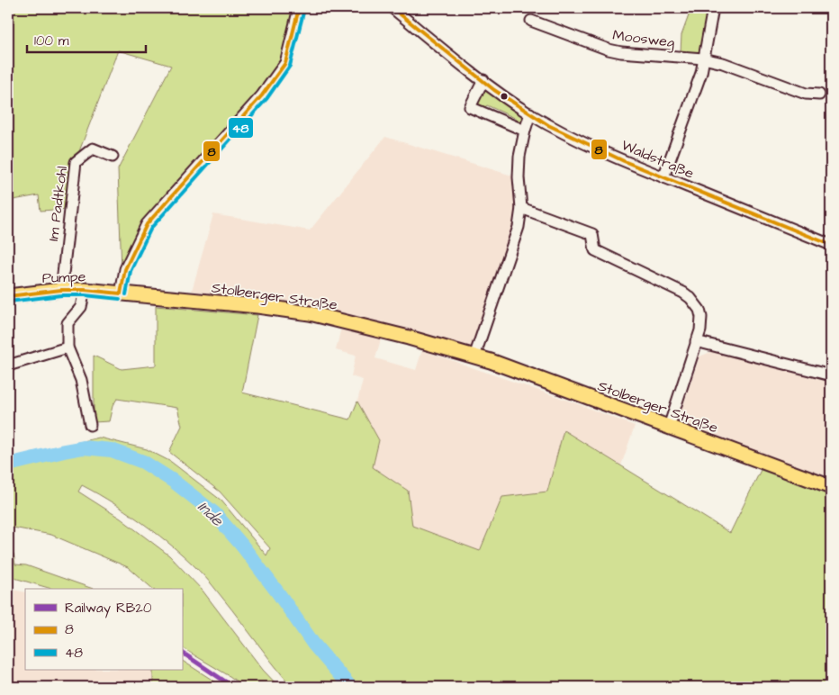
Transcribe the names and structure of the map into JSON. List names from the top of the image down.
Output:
{
  "streets": {
    "main road": ["Pumpe", "Stolberger Straße"],
    "street": ["Moosweg", "Waldstraße", "Im Padtkohl"]
  },
  "crossings": [
    ["Im Padtkohl", "Pumpe"],
    ["Pumpe", "Stolberger Straße"]
  ],
  "water": ["Inde"],
  "lines": ["transit line 8", "transit line 48", "rail line RB20"],
  "legend": ["Railway RB20", "8", "48"],
  "scale_bar": "100 m"
}
